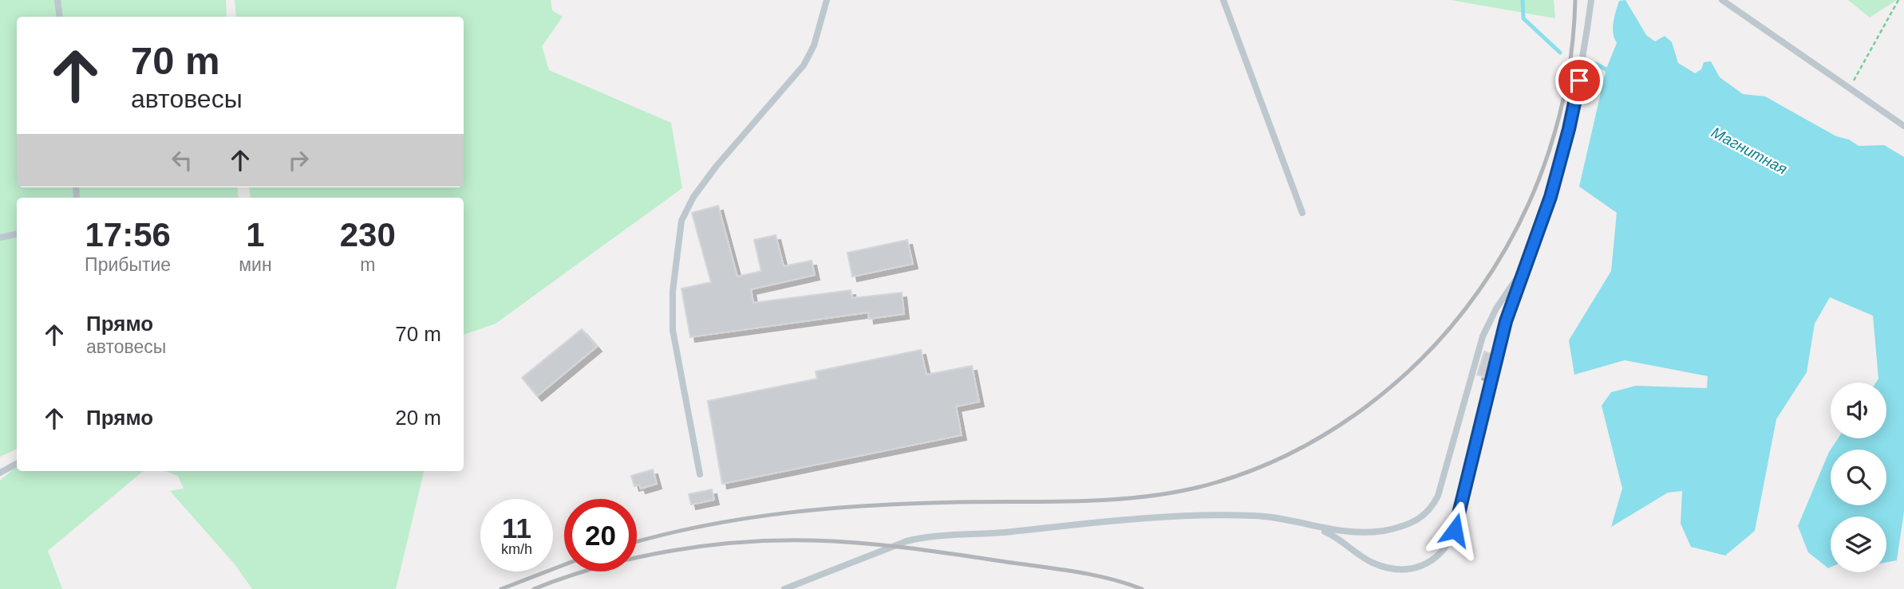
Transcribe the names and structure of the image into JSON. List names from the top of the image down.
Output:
{
  "water": ["Магнитная"],
  "page": {
    "turn": ["70 m", "автовесы"],
    "eta": [
      "17:56",
      "Прибытие",
      "1",
      "мин",
      "230",
      "m"
    ],
    "list": [
      {
        "name": "Прямо",
        "note": "автовесы",
        "value": "70 m"
      },
      {
        "name": "Прямо",
        "value": "20 m"
      }
    ],
    "speed": "11 km/h",
    "limit": "20"
  }
}
